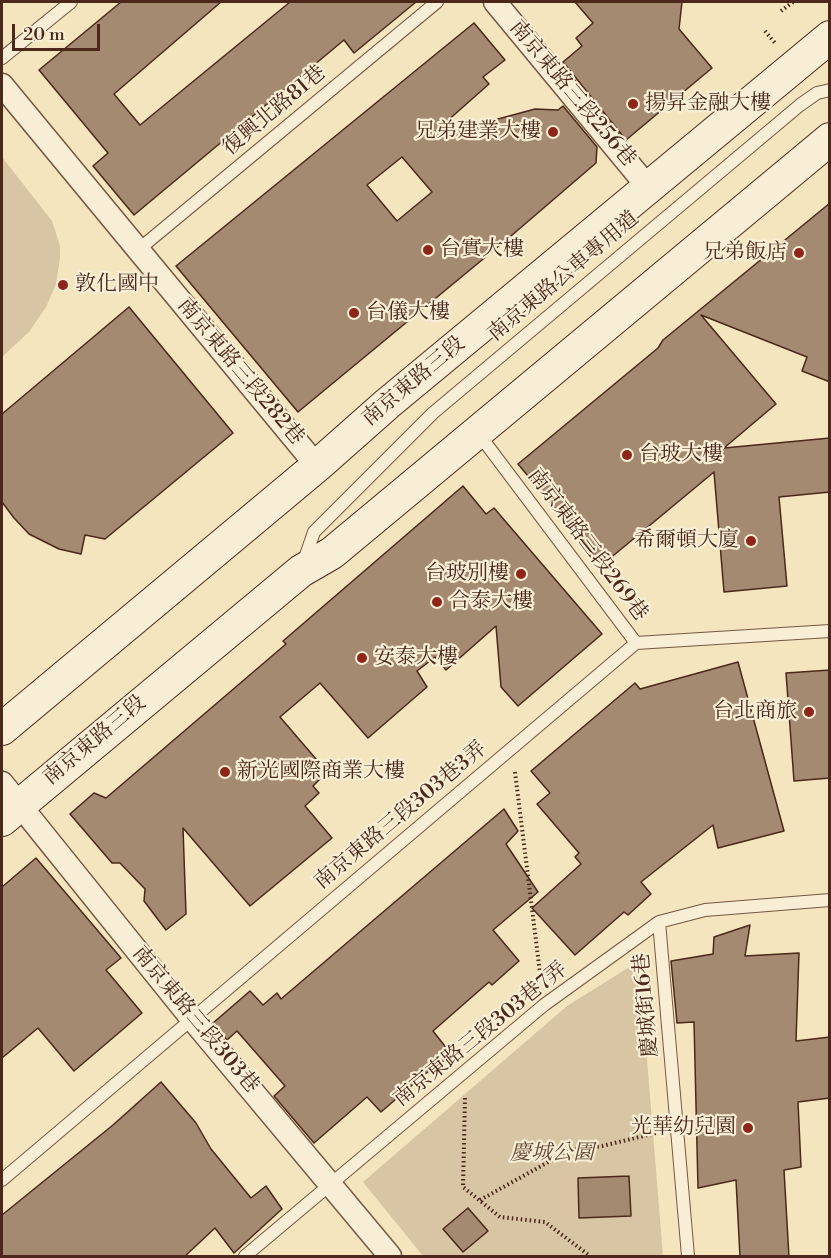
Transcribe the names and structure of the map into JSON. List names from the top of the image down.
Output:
{
  "streets": {
    "main road": ["南京東路三段"],
    "street": ["南京東路三段256巷", "南京東路三段282巷", "南京東路三段303巷"],
    "lane": [
      "復興北路81巷",
      "南京東路公車專用道",
      "南京東路三段269巷",
      "南京東路三段303巷3弄",
      "慶城街16巷",
      "南京東路三段303巷7弄"
    ]
  },
  "crossings": [
    ["南京東路三段256巷", "南京東路三段"],
    ["復興北路81巷", "南京東路三段282巷"],
    ["南京東路公車專用道", "南京東路三段"],
    ["南京東路三段282巷", "南京東路三段"],
    ["南京東路三段", "南京東路三段269巷"],
    ["南京東路三段", "南京東路三段303巷"],
    ["南京東路三段269巷", "南京東路三段303巷3弄"],
    ["南京東路三段303巷3弄", "南京東路三段303巷"],
    ["慶城街16巷", "南京東路三段303巷7弄"],
    ["南京東路三段303巷", "南京東路三段303巷7弄"]
  ],
  "parks": ["慶城公園"],
  "places": [
    "揚昇金融大樓",
    "兄弟建業大樓",
    "台實大樓",
    "兄弟飯店",
    "敦化國中",
    "台儀大樓",
    "台玻大樓",
    "希爾頓大廈",
    "台玻別樓",
    "合泰大樓",
    "安泰大樓",
    "台北商旅",
    "新光國際商業大樓",
    "光華幼兒園"
  ],
  "scale_bar": "20 m"
}
